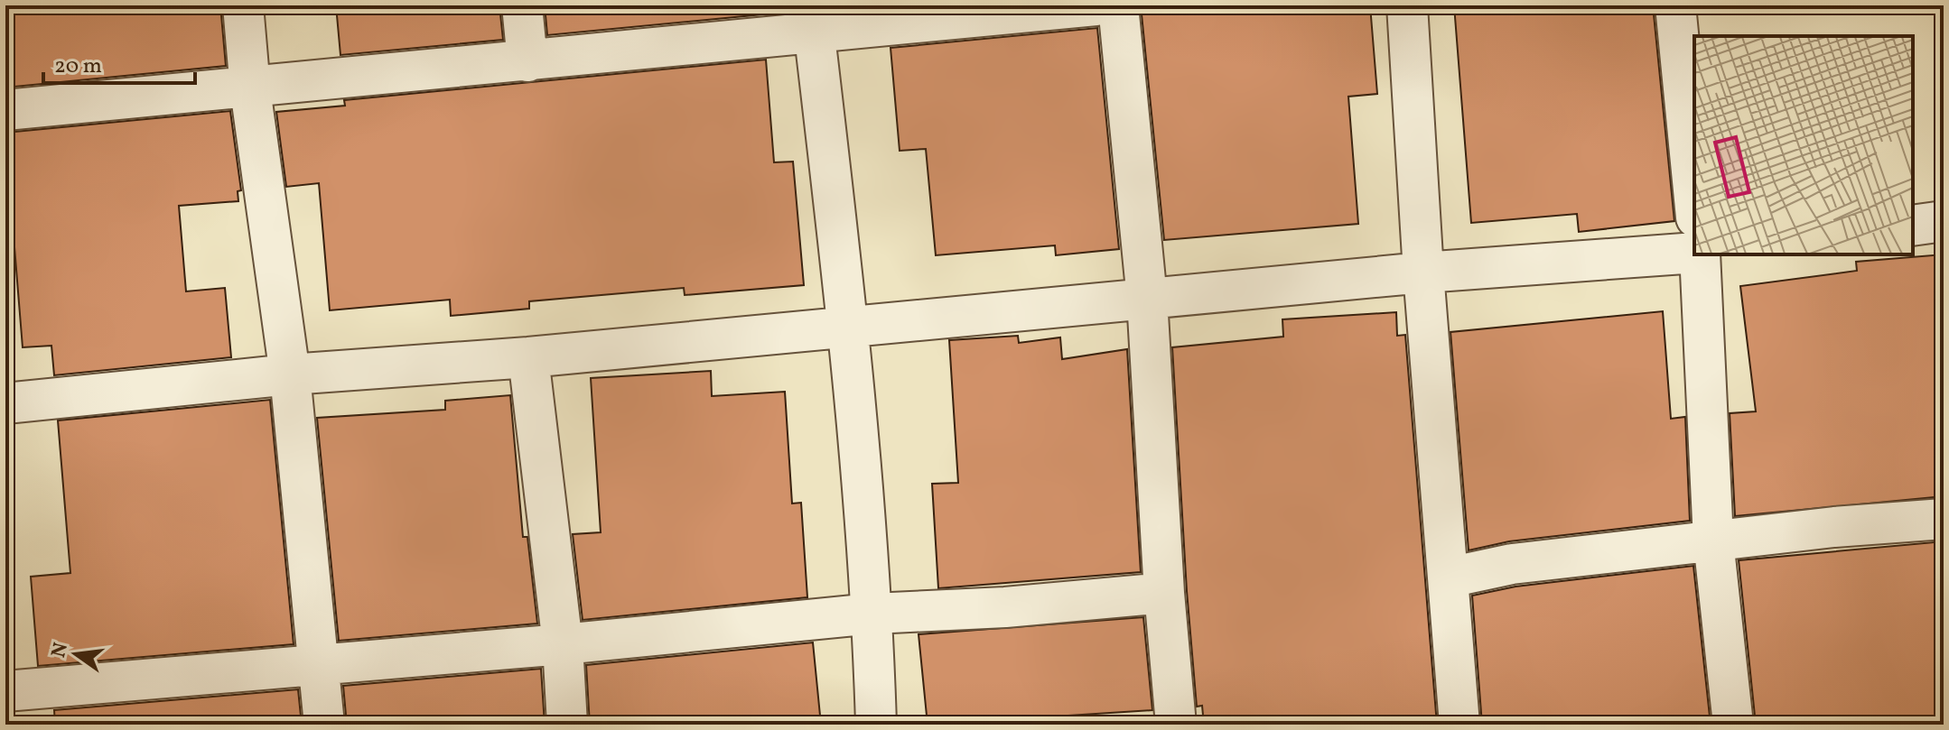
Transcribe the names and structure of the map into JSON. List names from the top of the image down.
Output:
{
  "scale_bar": "20 m",
  "north": "left"
}
